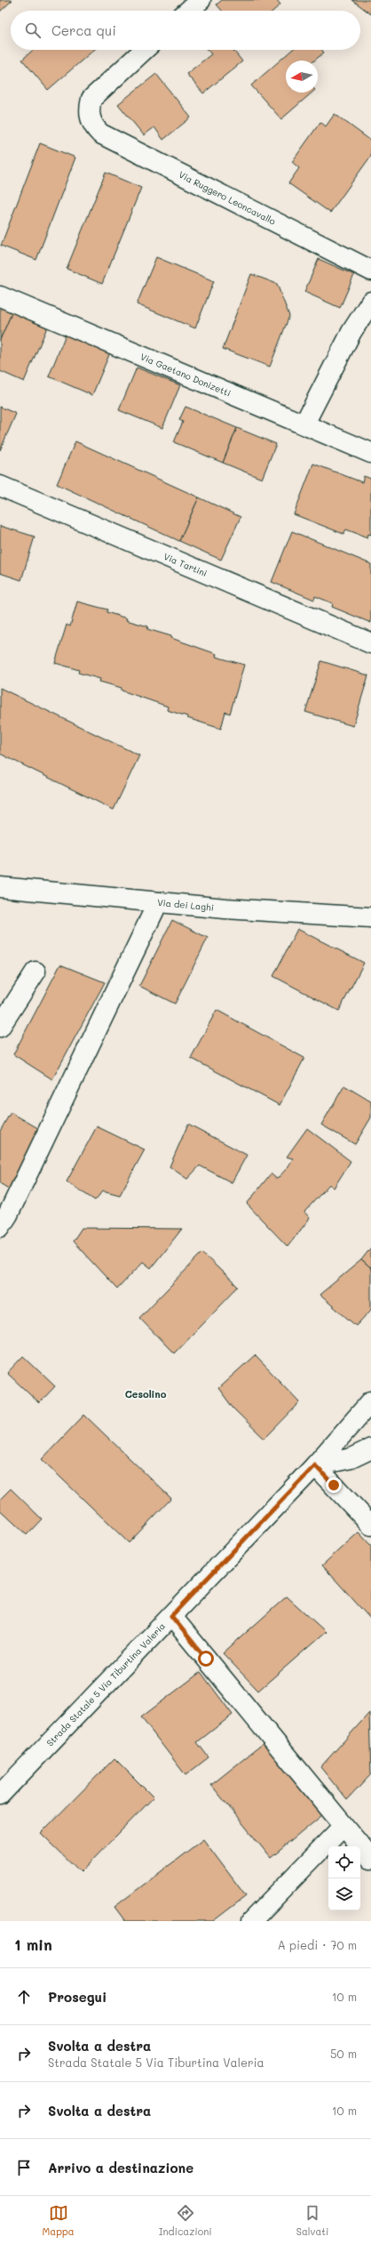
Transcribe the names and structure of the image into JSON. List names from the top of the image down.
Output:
{
  "streets": {
    "street": [
      "Via Ruggero Leoncavallo",
      "Via Gaetano Donizetti",
      "Via Tartini",
      "Via dei Laghi",
      "Strada Statale 5 Via Tiburtina Valeria"
    ]
  },
  "districts": ["Cesolino"],
  "north": "left",
  "page": {
    "search": "Cerca qui",
    "heading": ["1 min", "A piedi · 70 m"],
    "list": [
      ["Prosegui", "10 m"],
      ["Svolta a destra", "Strada Statale 5 Via Tiburtina Valeria", "50 m"],
      ["Svolta a destra", "10 m"],
      "Arrivo a destinazione"
    ],
    "nav": ["Mappa", "Indicazioni", "Salvati"]
  }
}
